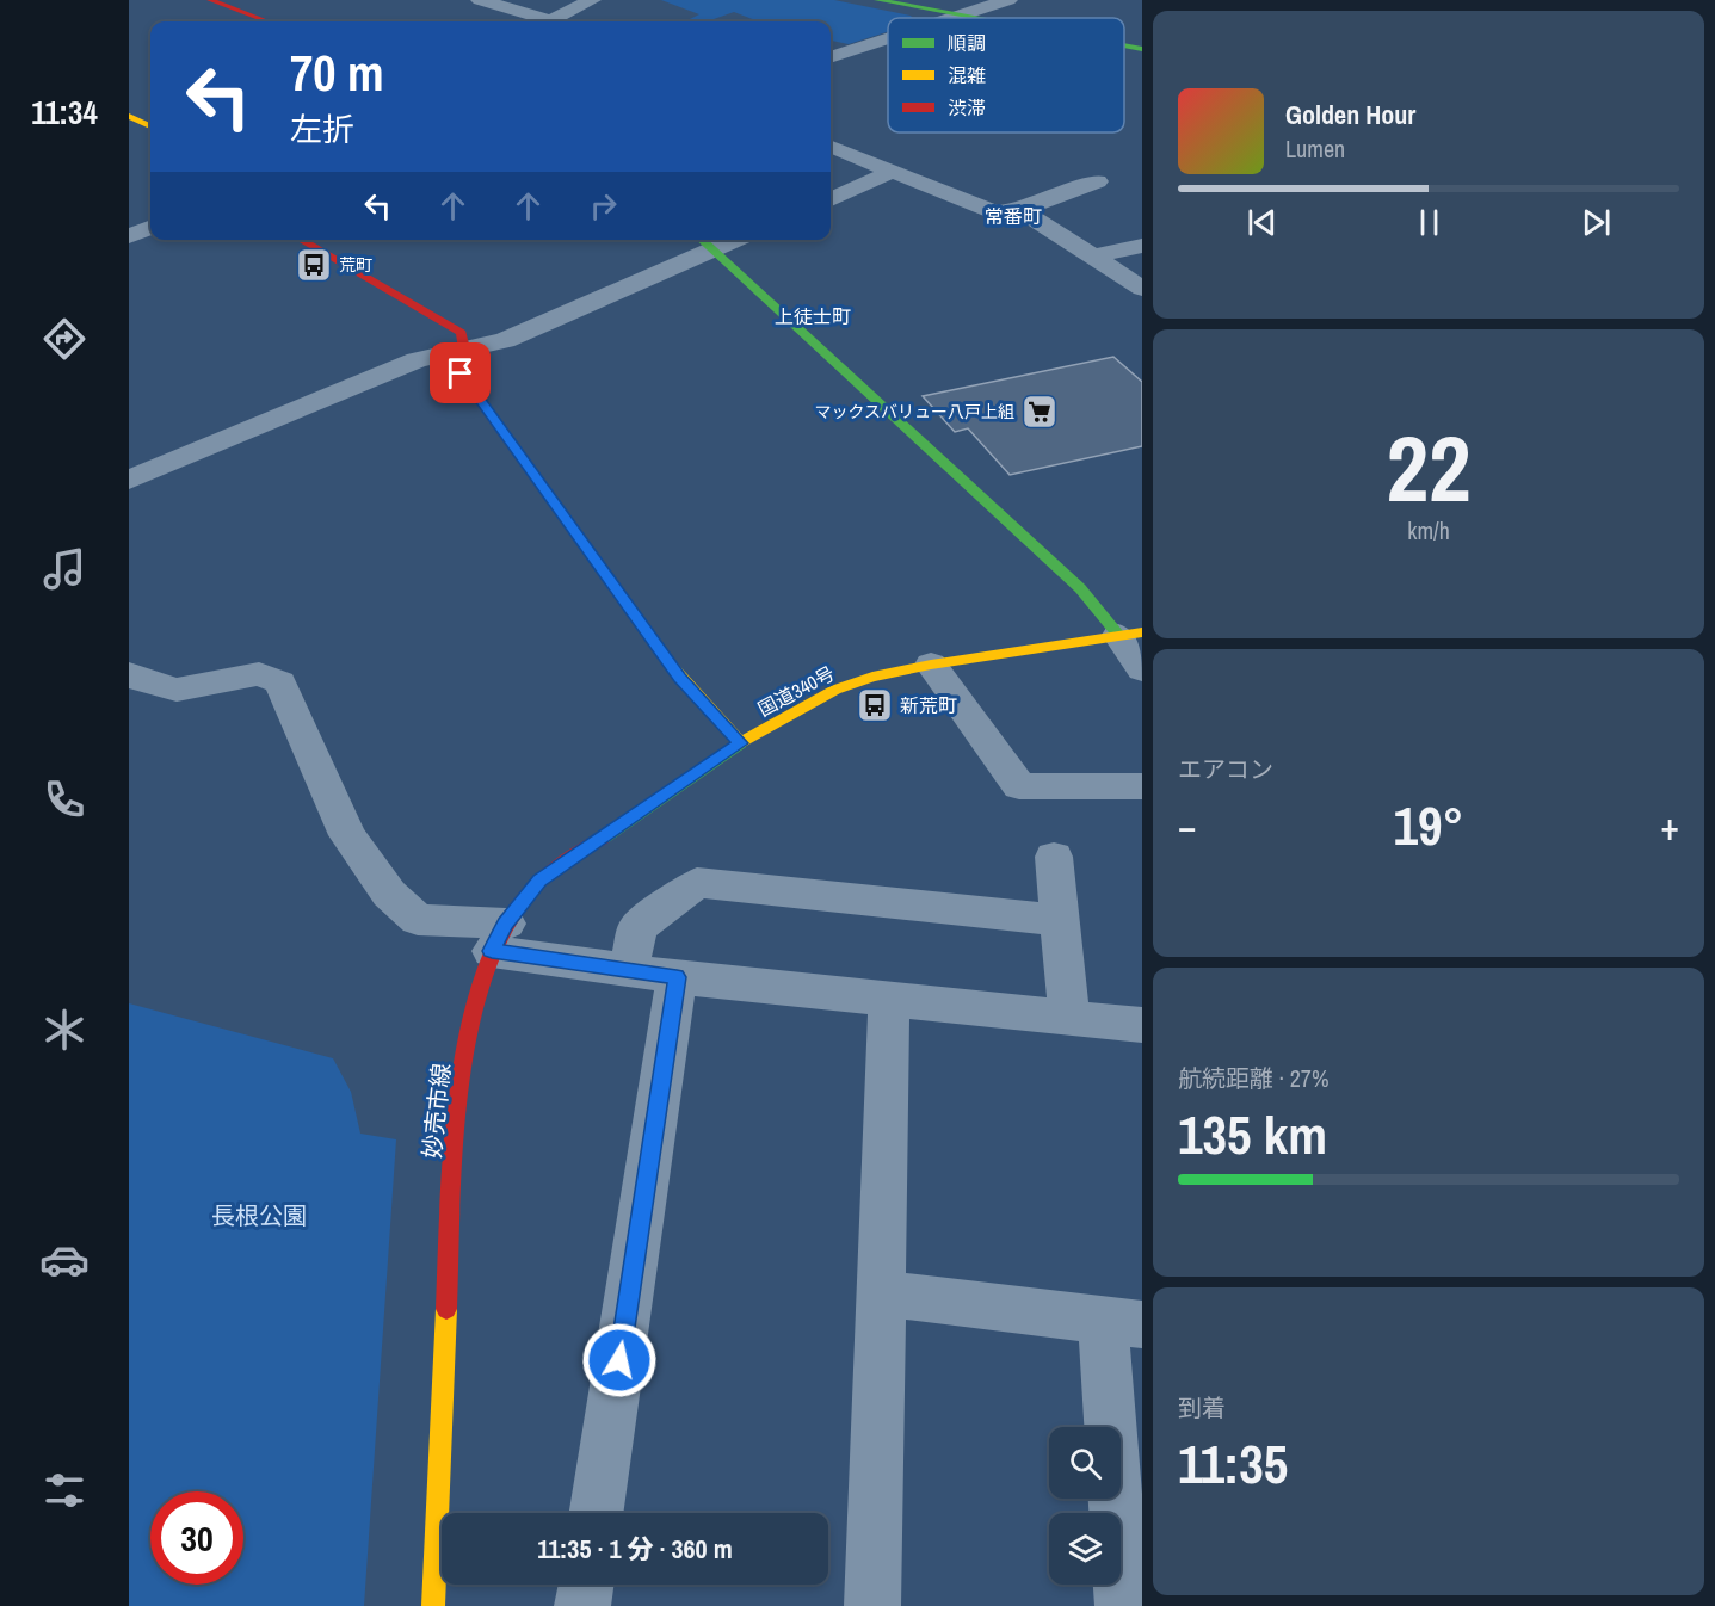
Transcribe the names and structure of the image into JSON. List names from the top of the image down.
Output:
{
  "streets": {
    "main road": ["国道340号", "妙売市線"]
  },
  "crossings": [
    ["国道340号", "妙売市線"]
  ],
  "districts": ["常番町", "上徒士町"],
  "parks": ["長根公園"],
  "places": {
    "bus stop": ["荒町", "新荒町"],
    "supermarket": ["マックスバリュー八戸上組"]
  },
  "legend": ["順調", "混雑", "渋滞"],
  "page": {
    "tabs": "11:34",
    "turn": ["70 m", "左折"],
    "song": ["Golden Hour", "Lumen"],
    "tile": [
      ["22", "km/h"],
      "エアコン",
      ["航続距離 · 27%", "135 km"],
      ["到着", "11:35"]
    ],
    "heat": ["−", "19°", "+"],
    "limit": "30",
    "trip": "11:35 · 1 分 · 360 m"
  }
}
